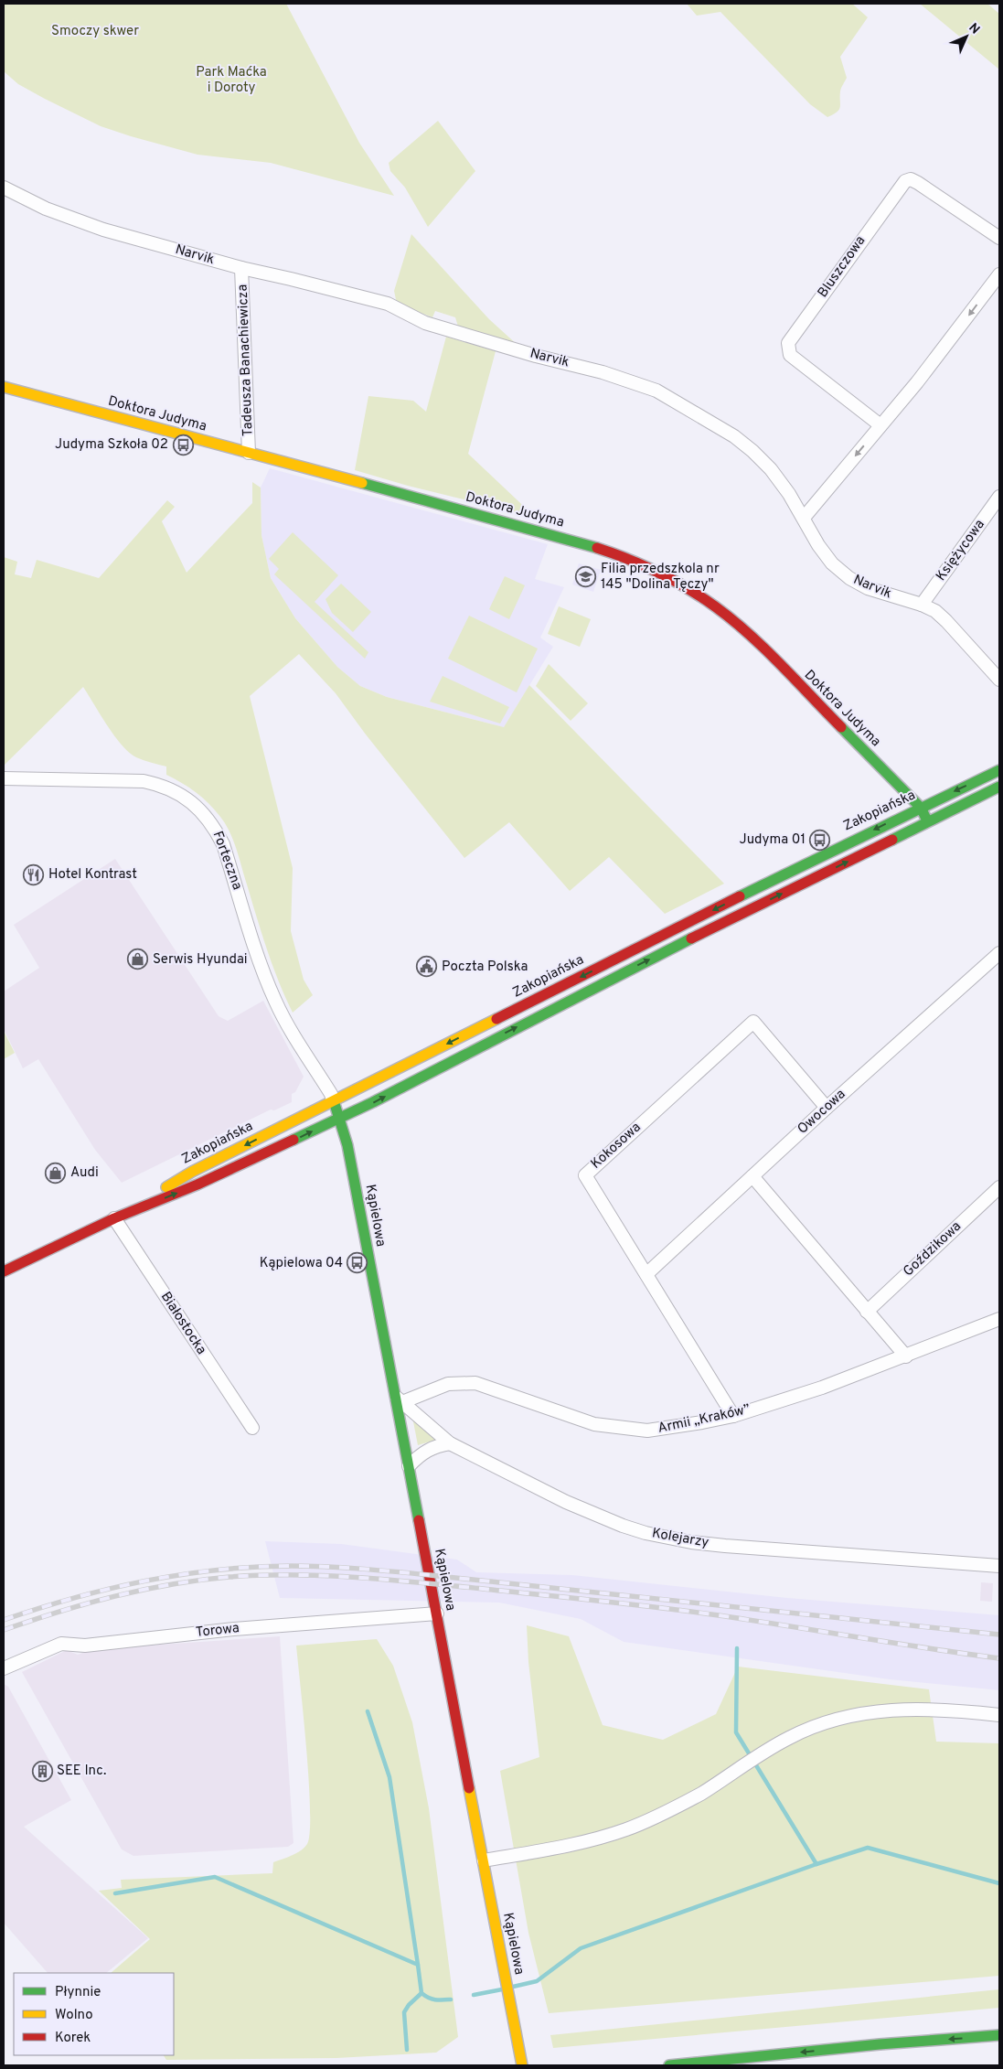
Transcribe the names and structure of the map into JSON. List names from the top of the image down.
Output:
{
  "streets": {
    "main road": ["Doktora Judyma", "Zakopiańska", "Kąpielowa"],
    "street": [
      "Narvik",
      "Bluszczowa",
      "Tadeusza Banachiewicza",
      "Księżycowa",
      "Forteczna",
      "Owocowa",
      "Kokosowa",
      "Goździkowa",
      "Białostocka",
      "Armii „Kraków”",
      "Kolejarzy",
      "Torowa"
    ]
  },
  "crossings": [
    ["Narvik", "Tadeusza Banachiewicza"],
    ["Narvik", "Księżycowa"],
    ["Tadeusza Banachiewicza", "Doktora Judyma"],
    ["Doktora Judyma", "Zakopiańska"],
    ["Zakopiańska", "Forteczna"],
    ["Zakopiańska", "Kąpielowa"],
    ["Zakopiańska", "Białostocka"],
    ["Forteczna", "Kąpielowa"],
    ["Owocowa", "Kokosowa"],
    ["Kokosowa", "Armii „Kraków”"],
    ["Kąpielowa", "Armii „Kraków”"],
    ["Kąpielowa", "Kolejarzy"],
    ["Kąpielowa", "Torowa"],
    ["Armii „Kraków”", "Kolejarzy"]
  ],
  "parks": ["Smoczy skwer", "Park Maćka i Doroty"],
  "places": {
    "bus stop": ["Judyma Szkoła 02", "Judyma 01", "Kąpielowa 04"],
    "school or university": ["Filia przedszkola nr 145 \"Dolina Tęczy\""],
    "restaurant": ["Hotel Kontrast"],
    "shop": ["Serwis Hyundai", "Audi"],
    "public building": ["Poczta Polska"],
    "building": ["SEE Inc."]
  },
  "legend": ["Płynnie", "Wolno", "Korek"],
  "north": "top right"
}
